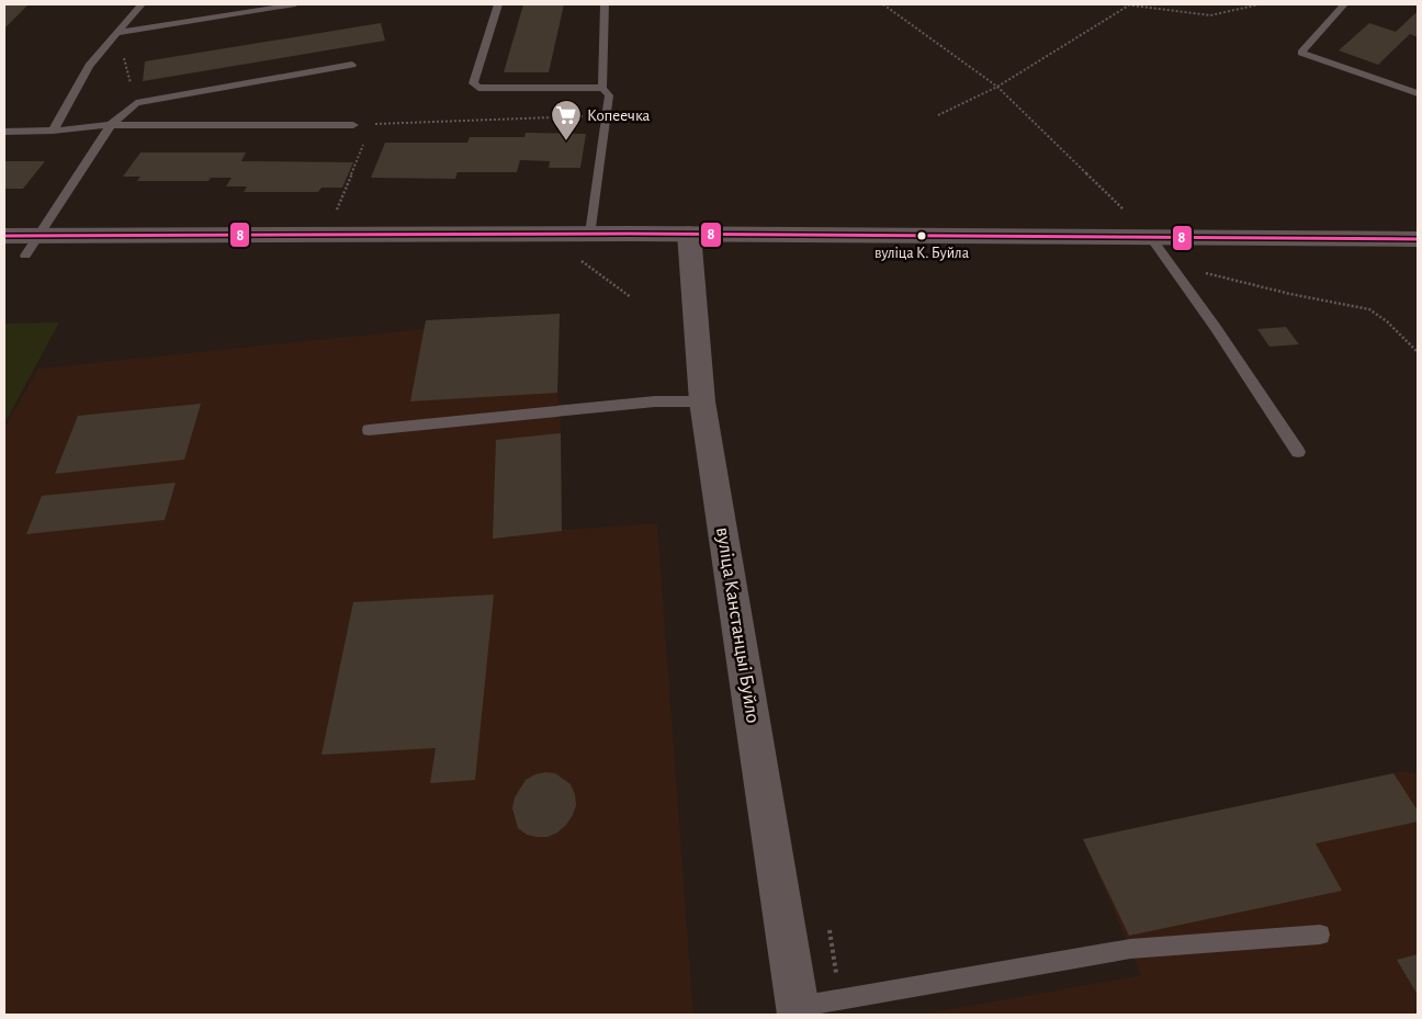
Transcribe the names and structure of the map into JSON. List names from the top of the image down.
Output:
{
  "streets": {
    "street": ["вуліца Канстанцыі Буйло"]
  },
  "places": {
    "supermarket": ["Копеечка"],
    "other": ["вуліца К. Буйла"]
  },
  "lines": ["transit line 8"]
}
